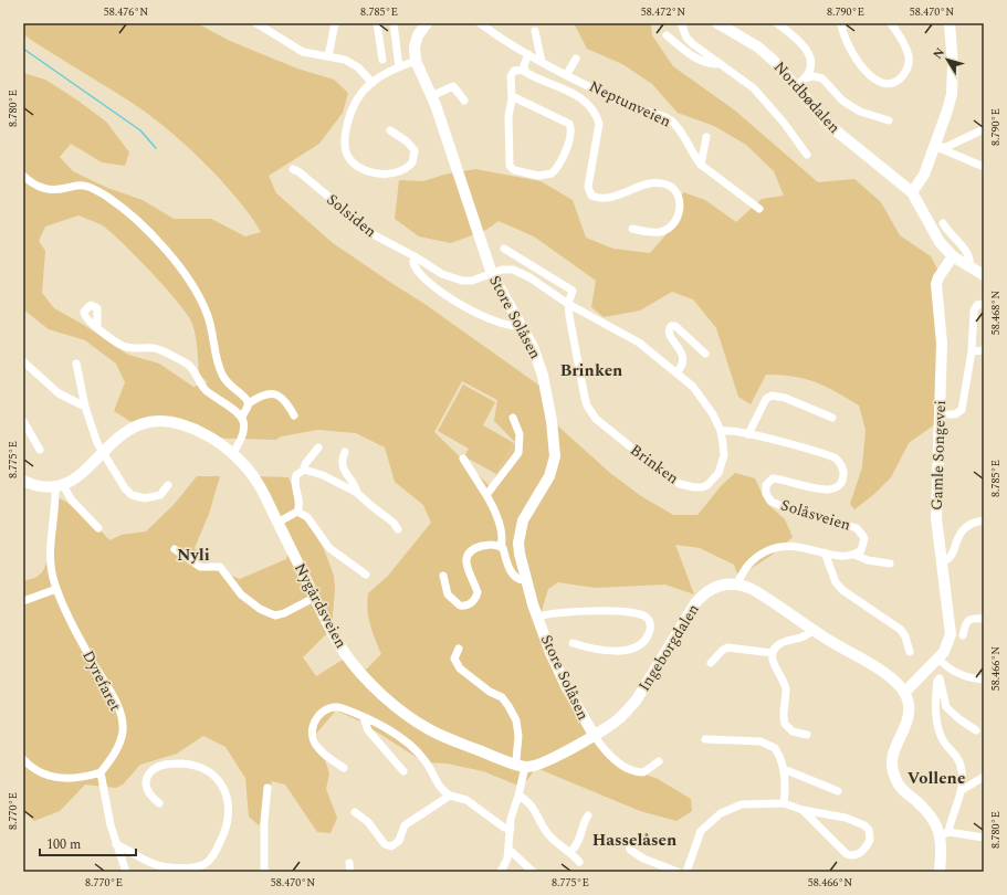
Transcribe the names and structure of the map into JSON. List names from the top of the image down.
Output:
{
  "streets": {
    "main road": [
      "Nordbødalen",
      "Store Solåsen",
      "Gamle Songevei",
      "Nygårdsveien",
      "Ingeborgdalen"
    ],
    "street": [
      "Neptunveien",
      "Solsiden",
      "Brinken",
      "Solåsveien",
      "Dyrefaret"
    ]
  },
  "crossings": [
    ["Solsiden", "Store Solåsen"],
    ["Solsiden", "Brinken"],
    ["Store Solåsen", "Brinken"],
    ["Store Solåsen", "Ingeborgdalen"],
    ["Brinken", "Solåsveien"],
    ["Solåsveien", "Ingeborgdalen"],
    ["Nygårdsveien", "Ingeborgdalen"],
    ["Nygårdsveien", "Dyrefaret"]
  ],
  "districts": [
    "Brinken",
    "Nyli",
    "Vollene",
    "Hasselåsen"
  ],
  "scale_bar": "100 m",
  "north": "top left",
  "coordinates": [
    "58.476°N",
    "8.785°E",
    "58.472°N",
    "8.790°E",
    "58.470°N",
    "8.780°E",
    "58.468°N",
    "8.775°E",
    "58.466°N",
    "8.770°E"
  ]
}
